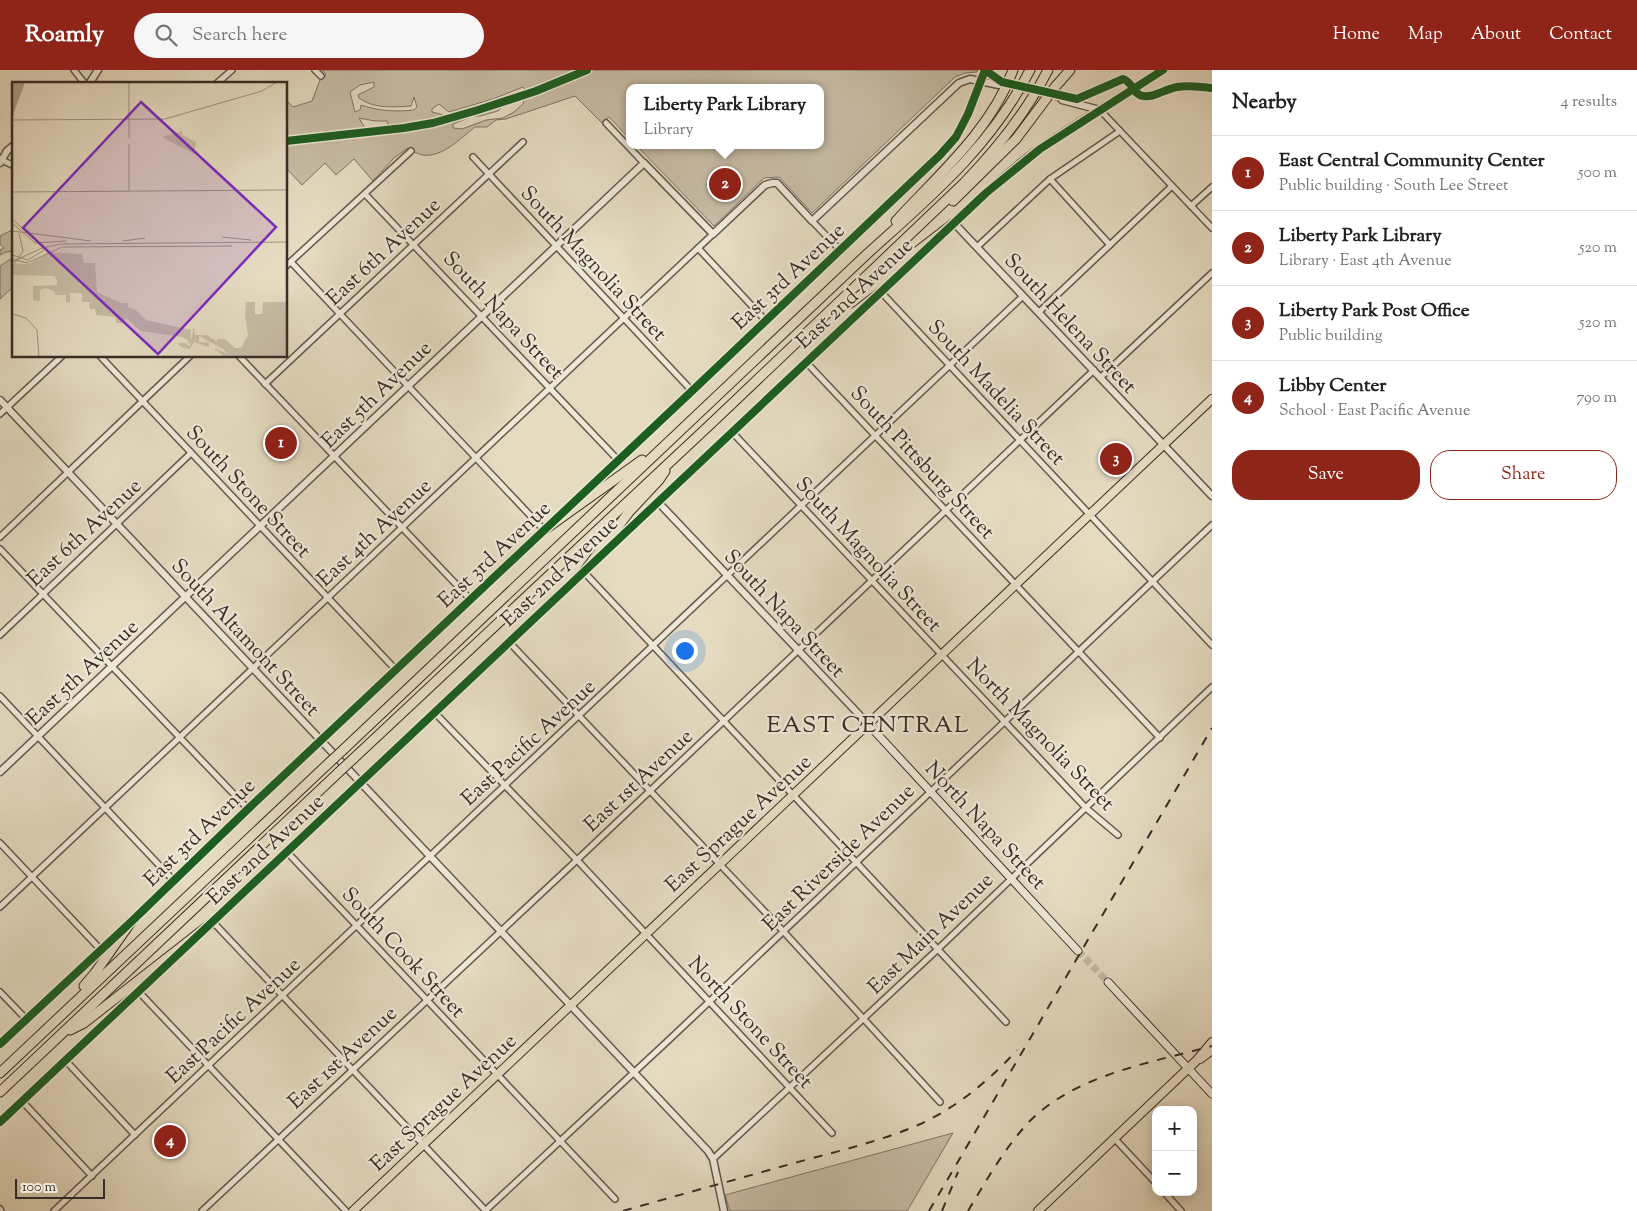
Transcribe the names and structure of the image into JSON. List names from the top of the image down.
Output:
{
  "streets": {
    "main road": [
      "East 3rd Avenue",
      "East 2nd Avenue",
      "East Sprague Avenue",
      "North Napa Street"
    ],
    "street": [
      "East 6th Avenue",
      "South Magnolia Street",
      "South Napa Street",
      "South Helena Street",
      "South Madelia Street",
      "East 5th Avenue",
      "South Pittsburg Street",
      "South Stone Street",
      "East 4th Avenue",
      "South Altamont Street",
      "North Magnolia Street",
      "East Pacific Avenue",
      "East 1st Avenue",
      "East Riverside Avenue",
      "East Main Avenue",
      "South Cook Street",
      "North Stone Street"
    ]
  },
  "crossings": [
    ["East 6th Avenue", "South Magnolia Street"],
    ["East 6th Avenue", "South Napa Street"],
    ["East 6th Avenue", "South Stone Street"],
    ["East 6th Avenue", "South Altamont Street"],
    ["South Magnolia Street", "East 3rd Avenue"],
    ["South Magnolia Street", "East 2nd Avenue"],
    ["South Magnolia Street", "East 5th Avenue"],
    ["South Magnolia Street", "East 4th Avenue"],
    ["South Magnolia Street", "North Magnolia Street"],
    ["South Magnolia Street", "East Pacific Avenue"],
    ["South Magnolia Street", "East 1st Avenue"],
    ["South Magnolia Street", "East Sprague Avenue"],
    ["East 3rd Avenue", "South Napa Street"],
    ["East 3rd Avenue", "South Stone Street"],
    ["East 3rd Avenue", "South Altamont Street"],
    ["East 2nd Avenue", "South Napa Street"],
    ["East 2nd Avenue", "South Helena Street"],
    ["East 2nd Avenue", "South Madelia Street"],
    ["East 2nd Avenue", "South Pittsburg Street"],
    ["East 2nd Avenue", "South Altamont Street"],
    ["East 2nd Avenue", "South Cook Street"],
    ["South Napa Street", "East 5th Avenue"],
    ["South Napa Street", "East 4th Avenue"],
    ["South Napa Street", "East Pacific Avenue"],
    ["South Napa Street", "East 1st Avenue"],
    ["South Napa Street", "East Sprague Avenue"],
    ["South Napa Street", "North Napa Street"],
    ["South Helena Street", "East Pacific Avenue"],
    ["South Helena Street", "East 1st Avenue"],
    ["South Helena Street", "East Sprague Avenue"],
    ["South Madelia Street", "East Pacific Avenue"],
    ["South Madelia Street", "East 1st Avenue"],
    ["South Madelia Street", "East Sprague Avenue"],
    ["South Madelia Street", "East Riverside Avenue"],
    ["East 5th Avenue", "South Stone Street"],
    ["East 5th Avenue", "South Altamont Street"],
    ["South Pittsburg Street", "East Pacific Avenue"],
    ["South Pittsburg Street", "East 1st Avenue"],
    ["South Pittsburg Street", "East Sprague Avenue"],
    ["South Pittsburg Street", "East Riverside Avenue"],
    ["South Pittsburg Street", "East Main Avenue"],
    ["South Stone Street", "East 4th Avenue"],
    ["East 4th Avenue", "South Altamont Street"],
    ["South Altamont Street", "East Pacific Avenue"],
    ["South Altamont Street", "East 1st Avenue"],
    ["South Altamont Street", "East Sprague Avenue"],
    ["South Altamont Street", "East Riverside Avenue"],
    ["South Altamont Street", "East Main Avenue"],
    ["North Magnolia Street", "East Sprague Avenue"],
    ["North Magnolia Street", "East Riverside Avenue"],
    ["North Magnolia Street", "East Main Avenue"],
    ["East Pacific Avenue", "South Cook Street"],
    ["East 1st Avenue", "South Cook Street"],
    ["East Sprague Avenue", "North Napa Street"],
    ["East Sprague Avenue", "South Cook Street"],
    ["East Sprague Avenue", "North Stone Street"],
    ["North Napa Street", "East Riverside Avenue"],
    ["North Napa Street", "East Main Avenue"],
    ["East Riverside Avenue", "South Cook Street"],
    ["East Riverside Avenue", "North Stone Street"],
    ["East Main Avenue", "North Stone Street"]
  ],
  "districts": ["EAST CENTRAL"],
  "scale_bar": "100 m",
  "page": {
    "header": "Roamly",
    "search": "Search here",
    "nav": [
      "Home",
      "Map",
      "About",
      "Contact"
    ],
    "heading": ["Nearby", "4 results"],
    "popup": ["Liberty Park Library", "Library"],
    "list": [
      {
        "mark": "1",
        "name": "East Central Community Center",
        "note": "Public building · South Lee Street",
        "value": "500 m"
      },
      {
        "mark": "2",
        "name": "Liberty Park Library",
        "note": "Library · East 4th Avenue",
        "value": "520 m"
      },
      {
        "mark": "3",
        "name": "Liberty Park Post Office",
        "note": "Public building",
        "value": "520 m"
      },
      {
        "mark": "4",
        "name": "Libby Center",
        "note": "School · East Pacific Avenue",
        "value": "790 m"
      }
    ],
    "pins": [
      "2",
      "1",
      "3",
      "4"
    ],
    "buttons": ["Save", "Share"],
    "map_buttons": ["+", "−"],
    "scale": "100 m"
  }
}
